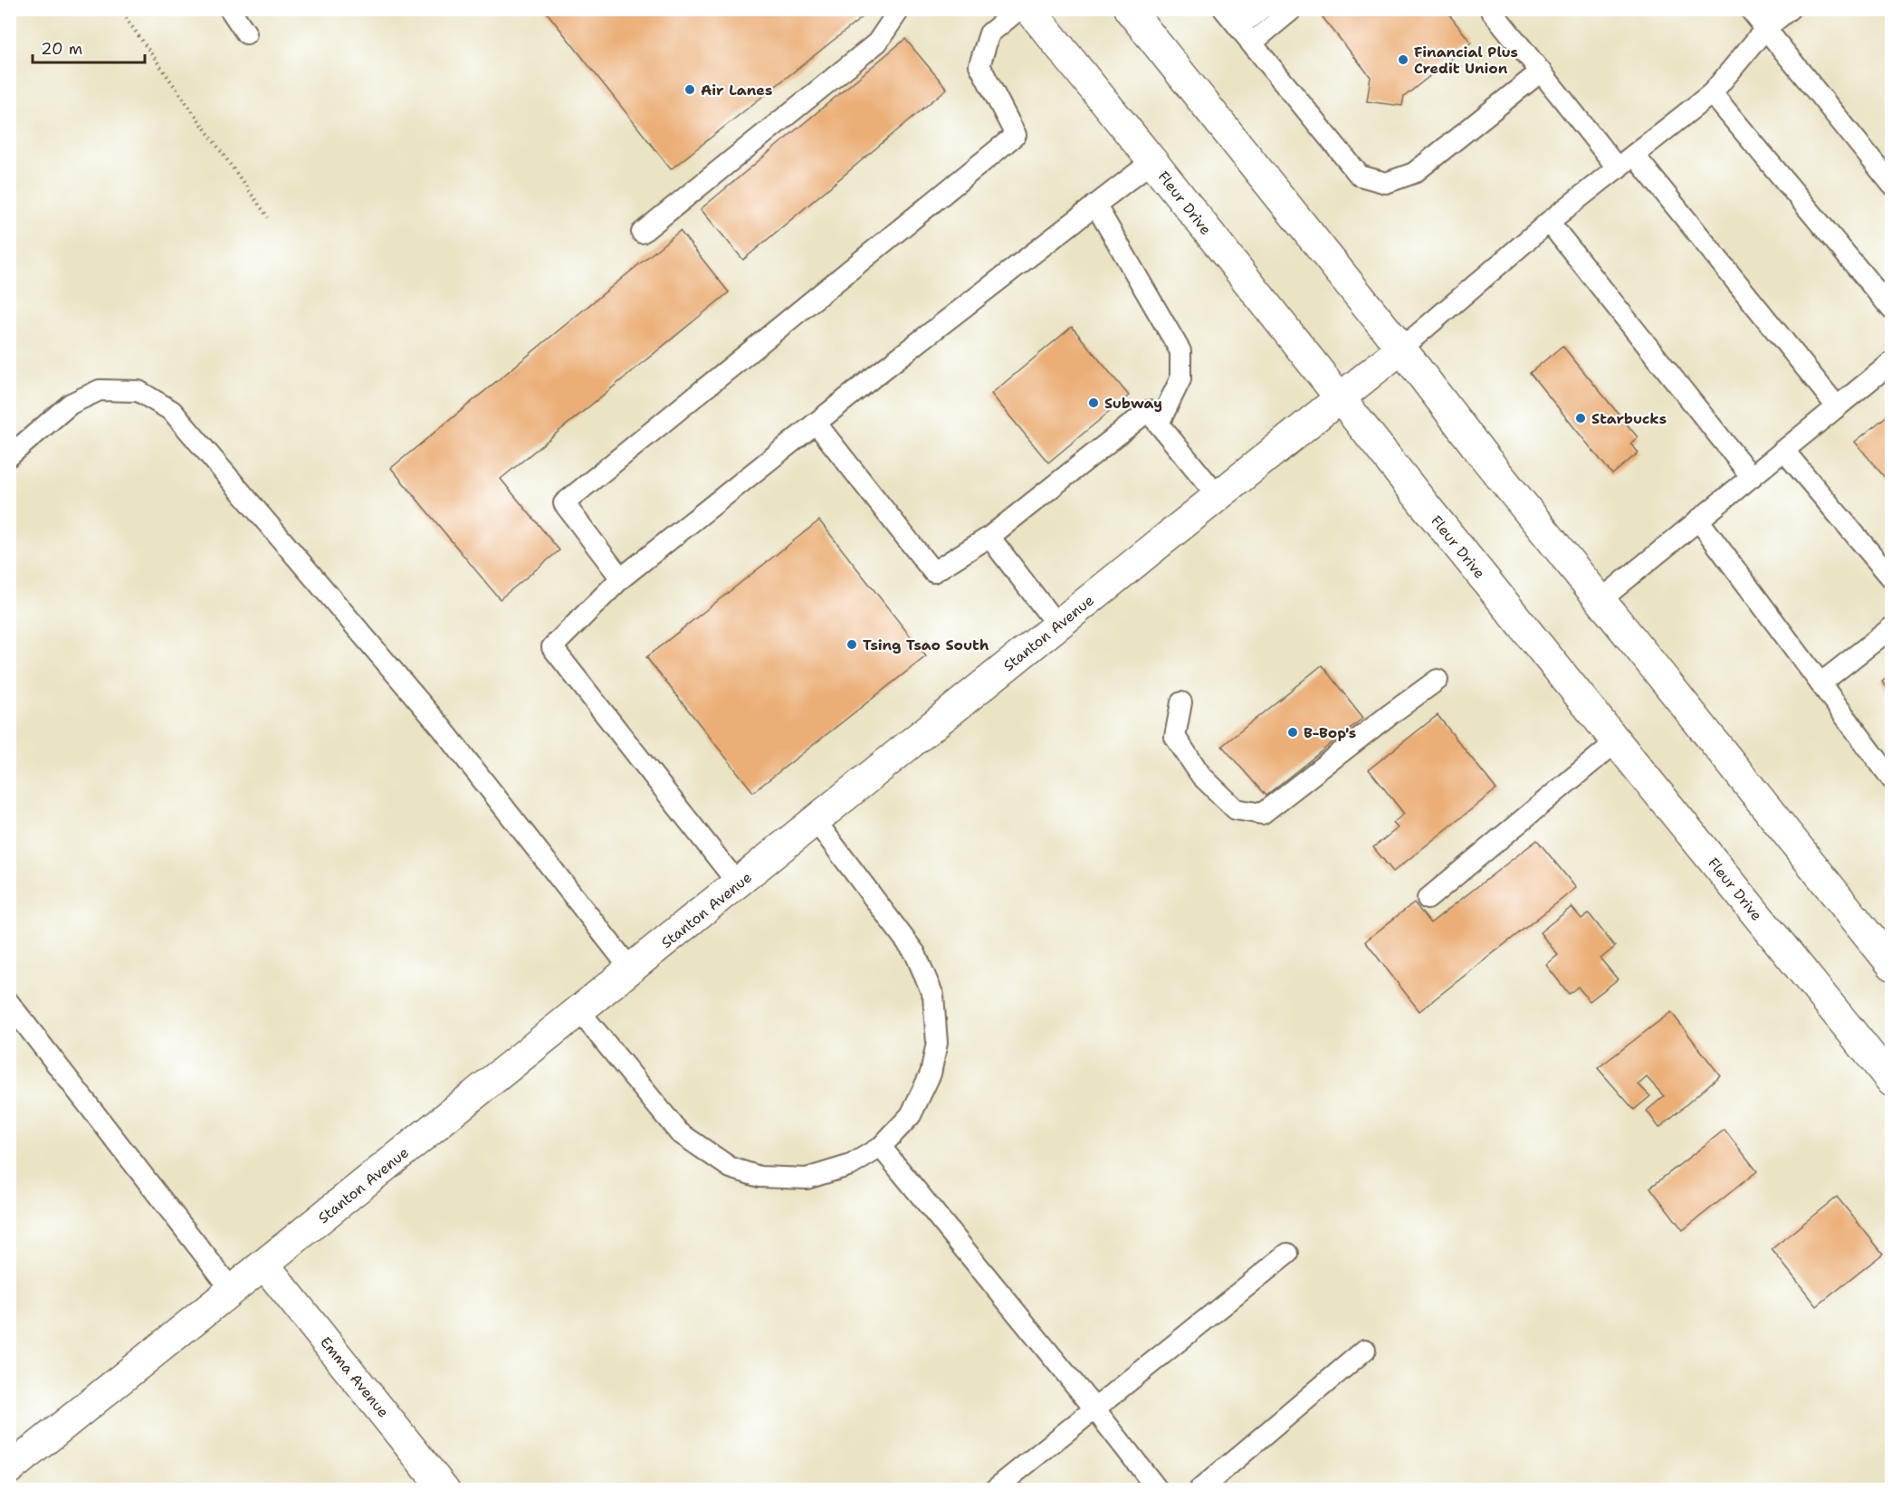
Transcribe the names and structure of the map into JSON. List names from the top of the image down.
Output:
{
  "streets": {
    "main road": ["Fleur Drive", "Stanton Avenue", "Emma Avenue"]
  },
  "crossings": [
    ["Fleur Drive", "Stanton Avenue"],
    ["Stanton Avenue", "Emma Avenue"]
  ],
  "places": [
    "Financial Plus Credit Union",
    "Air Lanes",
    "Subway",
    "Starbucks",
    "Tsing Tsao South",
    "B-Bop's"
  ],
  "scale_bar": "20 m"
}
